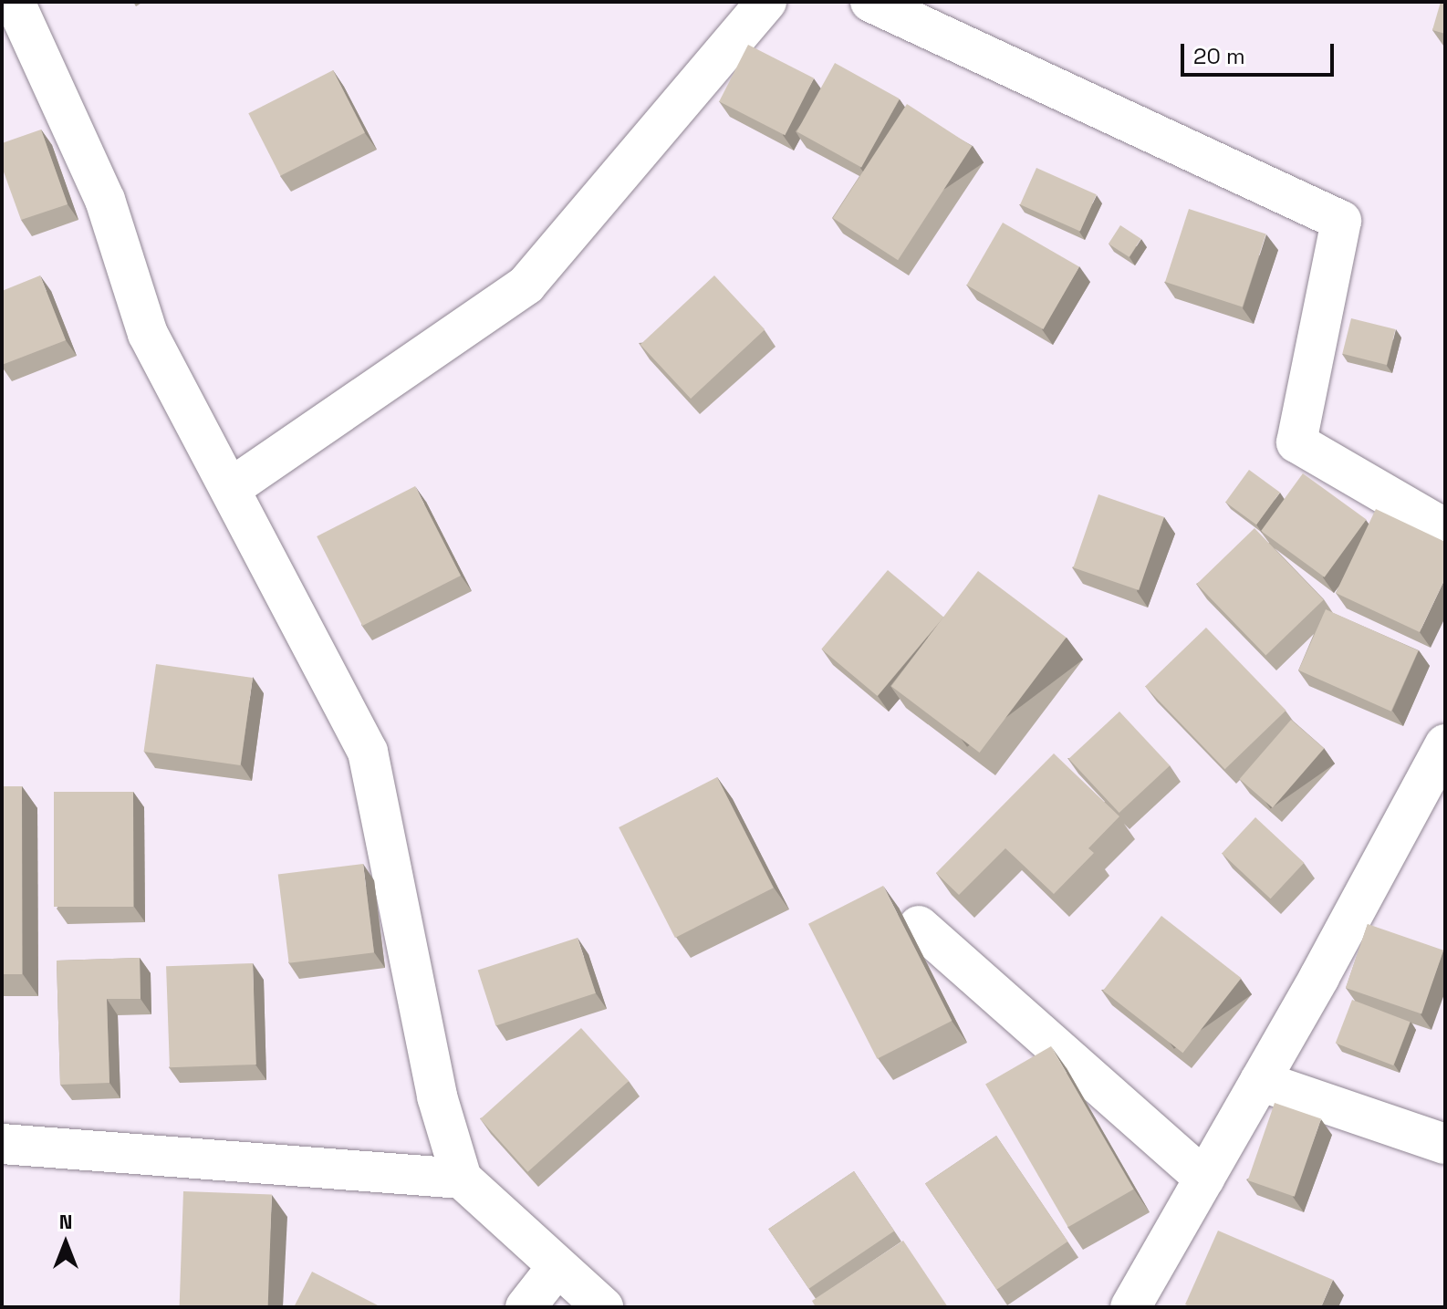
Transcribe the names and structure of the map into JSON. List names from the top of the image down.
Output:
{
  "scale_bar": "20 m",
  "north": "top"
}
